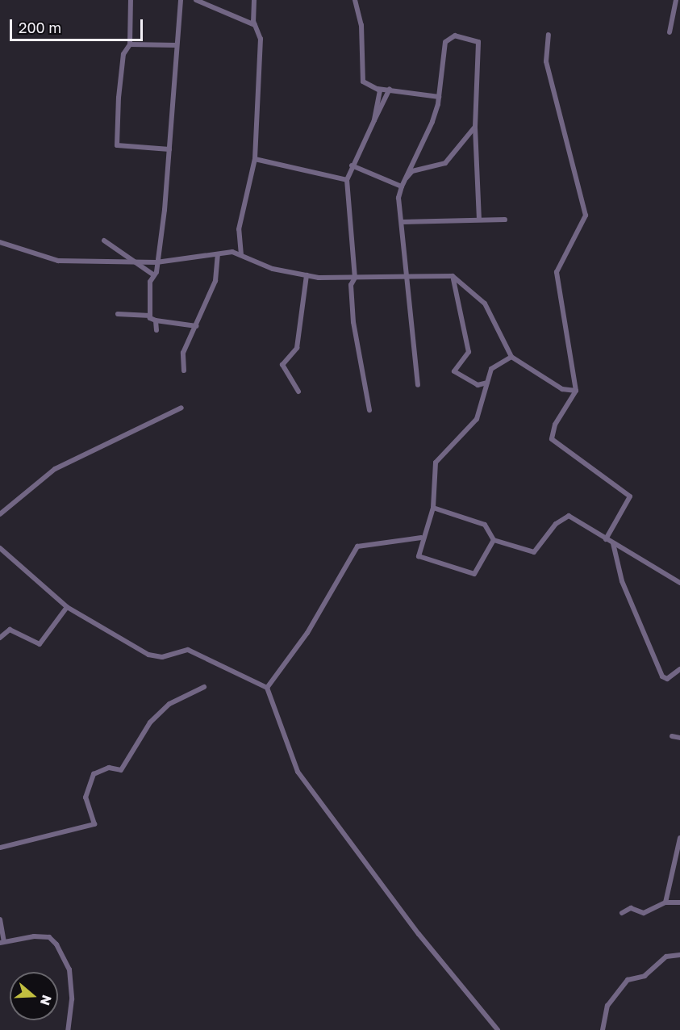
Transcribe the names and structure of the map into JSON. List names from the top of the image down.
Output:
{
  "scale_bar": "200 m",
  "north": "right"
}
